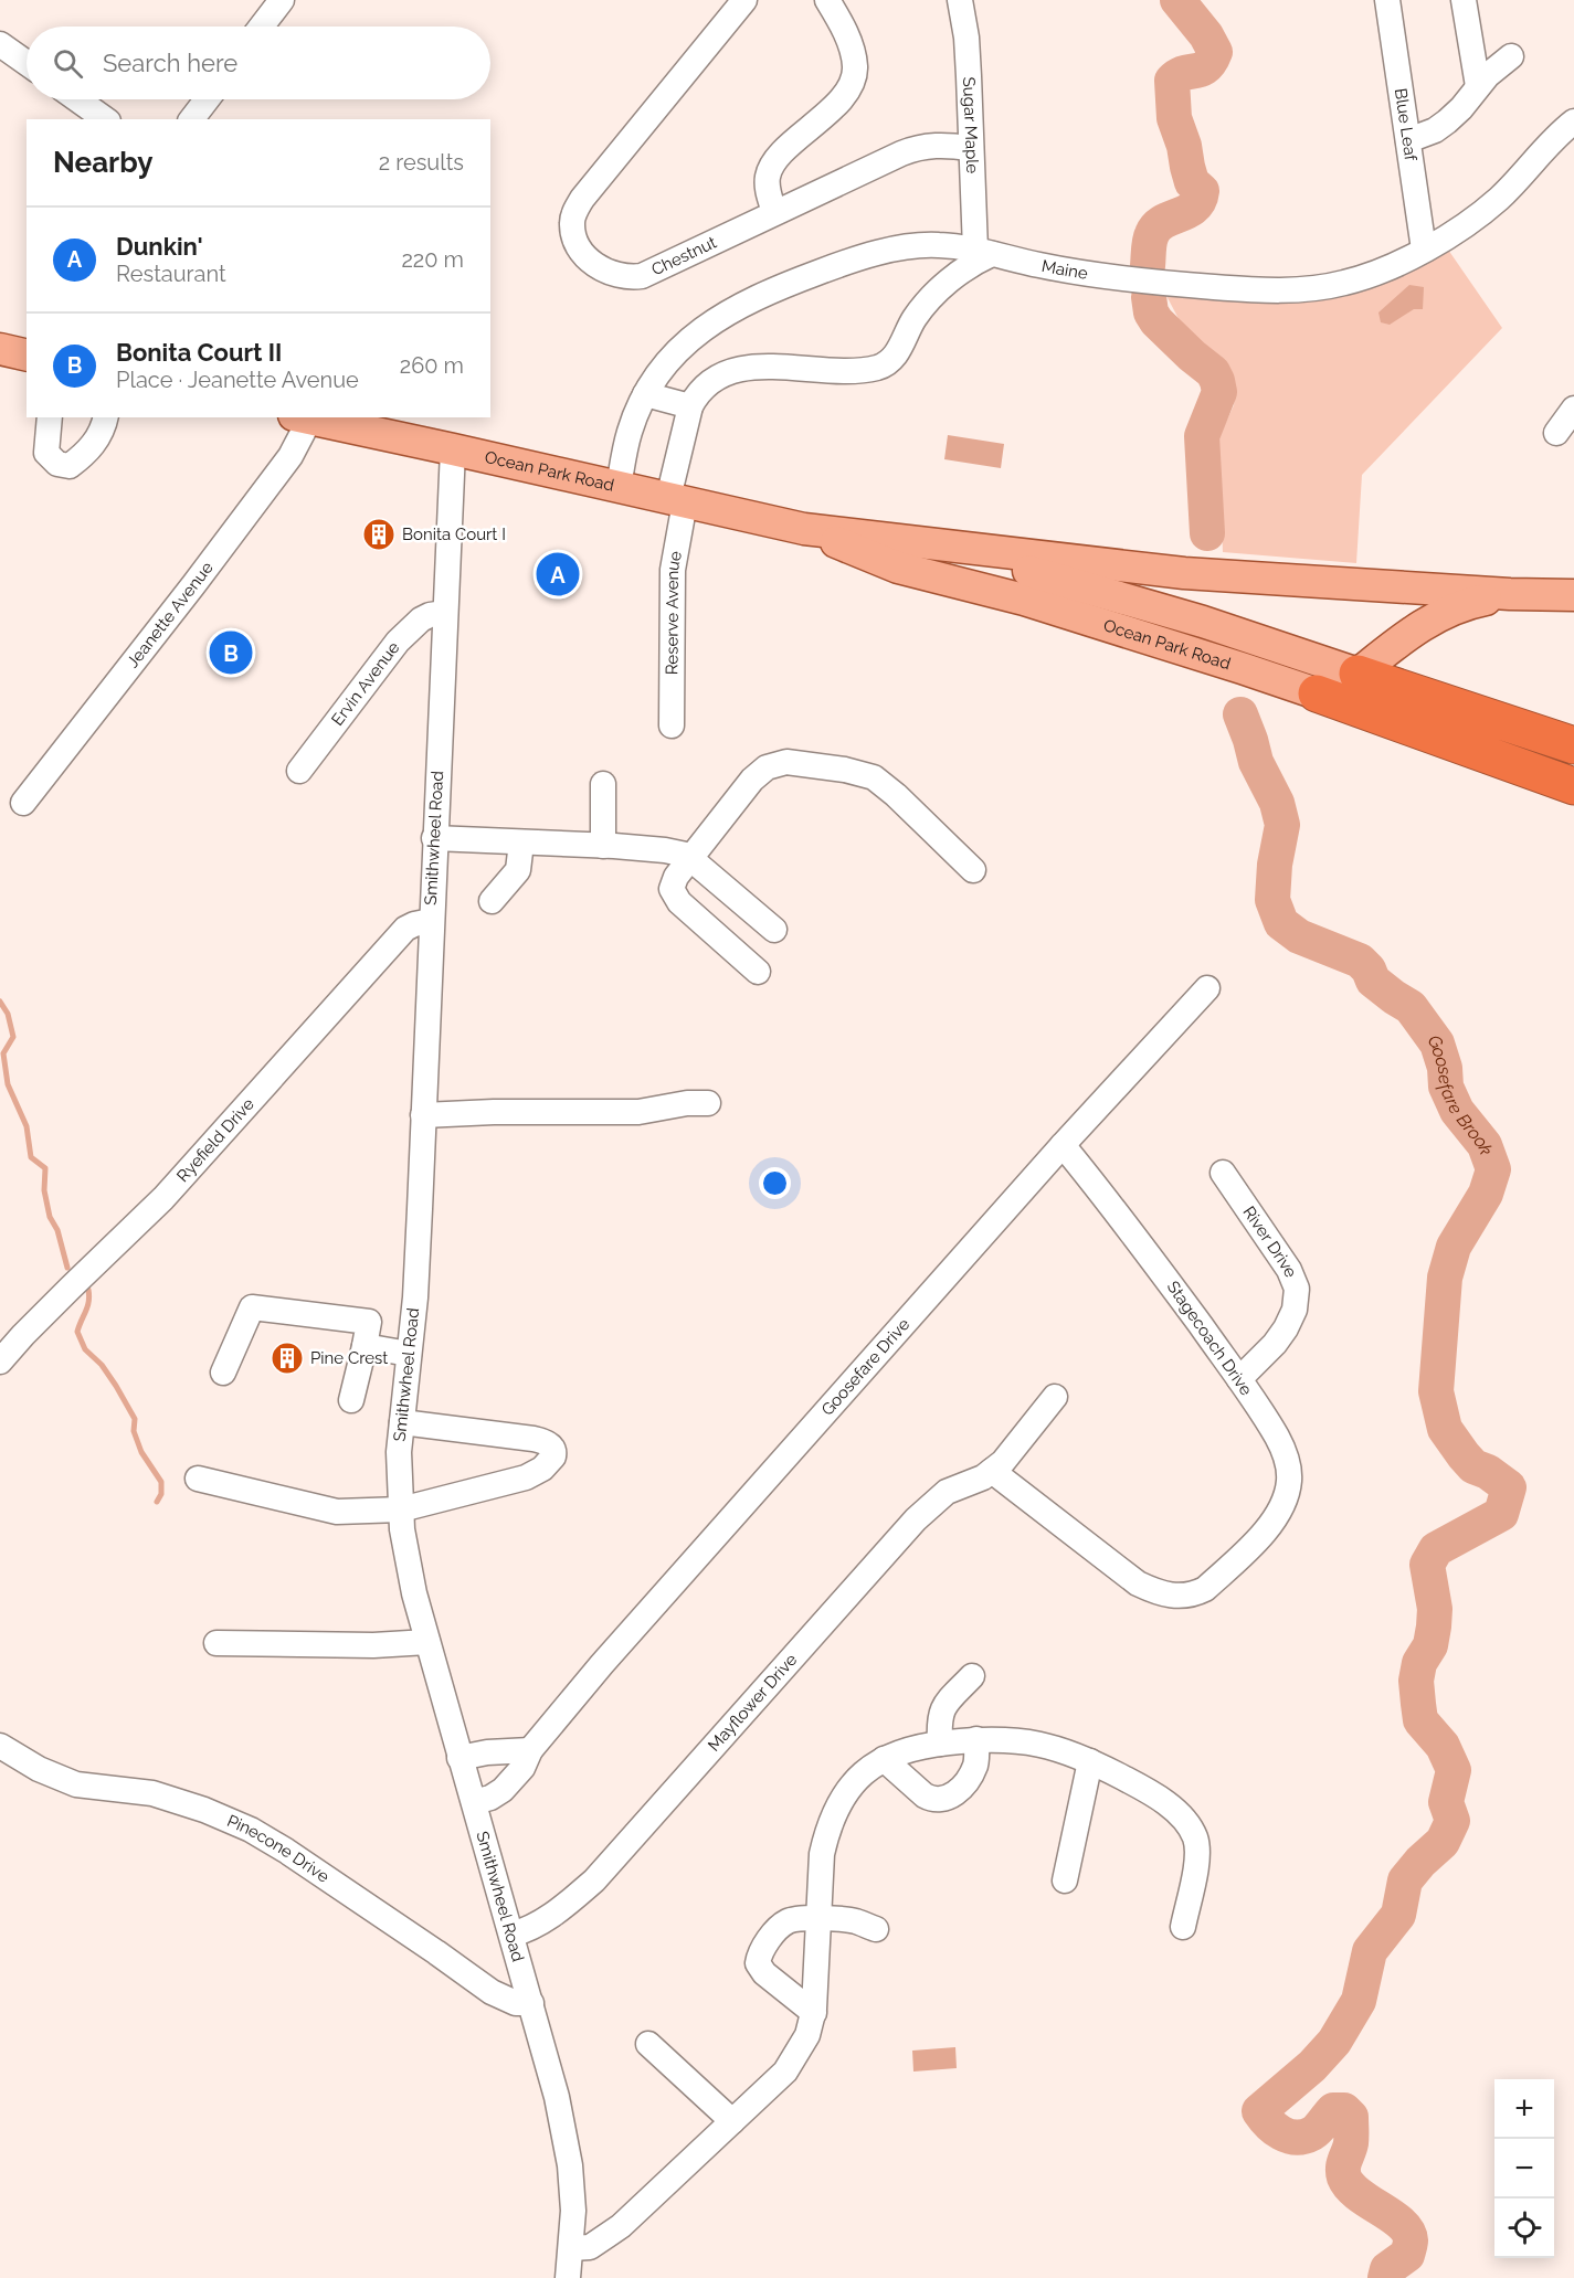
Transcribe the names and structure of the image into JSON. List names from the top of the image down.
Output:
{
  "streets": {
    "main road": ["Ocean Park Road"],
    "street": [
      "Sugar Maple",
      "Blue Leaf",
      "Chestnut",
      "Maine",
      "Reserve Avenue",
      "Jeanette Avenue",
      "Ervin Avenue",
      "Smithwheel Road",
      "Ryefield Drive",
      "River Drive",
      "Stagecoach Drive",
      "Goosefare Drive",
      "Mayflower Drive",
      "Pinecone Drive"
    ]
  },
  "crossings": [
    ["Sugar Maple", "Chestnut"],
    ["Sugar Maple", "Maine"],
    ["Blue Leaf", "Maine"],
    ["Maine", "Ocean Park Road"],
    ["Ocean Park Road", "Reserve Avenue"],
    ["Ocean Park Road", "Jeanette Avenue"],
    ["Ocean Park Road", "Smithwheel Road"],
    ["Ervin Avenue", "Smithwheel Road"],
    ["Smithwheel Road", "Ryefield Drive"],
    ["Smithwheel Road", "Goosefare Drive"],
    ["Smithwheel Road", "Mayflower Drive"],
    ["Smithwheel Road", "Pinecone Drive"],
    ["River Drive", "Stagecoach Drive"],
    ["Stagecoach Drive", "Goosefare Drive"],
    ["Stagecoach Drive", "Mayflower Drive"]
  ],
  "water": ["Goosefare Brook"],
  "places": {
    "building": ["Bonita Court I", "Pine Crest"]
  },
  "page": {
    "search": "Search here",
    "heading": ["Nearby", "2 results"],
    "list": [
      {
        "mark": "A",
        "name": "Dunkin'",
        "note": "Restaurant",
        "value": "220 m"
      },
      {
        "mark": "B",
        "name": "Bonita Court II",
        "note": "Place · Jeanette Avenue",
        "value": "260 m"
      }
    ],
    "pins": ["A", "B"],
    "map_buttons": ["+", "−"]
  }
}
